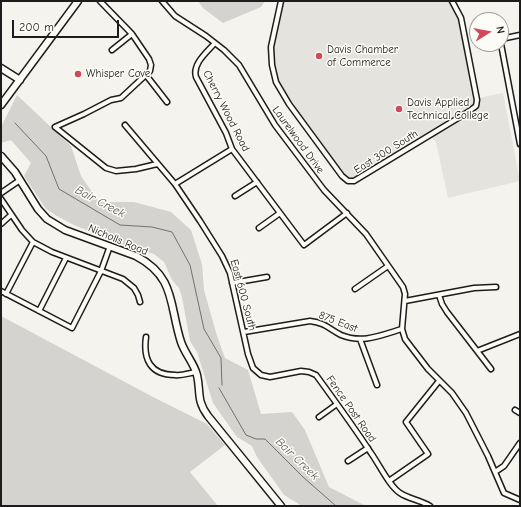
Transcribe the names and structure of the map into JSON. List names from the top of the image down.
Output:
{
  "streets": {
    "street": [
      "Cherry Wood Road",
      "Laurelwood Drive",
      "East 300 South",
      "Nicholls Road",
      "East 600 South",
      "875 East",
      "Fence Post Road"
    ]
  },
  "crossings": [
    ["Cherry Wood Road", "Laurelwood Drive"],
    ["East 600 South", "875 East"],
    ["East 600 South", "Fence Post Road"]
  ],
  "water": ["Bair Creek"],
  "places": ["Davis Chamber of Commerce", "Whisper Cove", "Davis Applied Technical College"],
  "scale_bar": "200 m",
  "north": "right"
}
